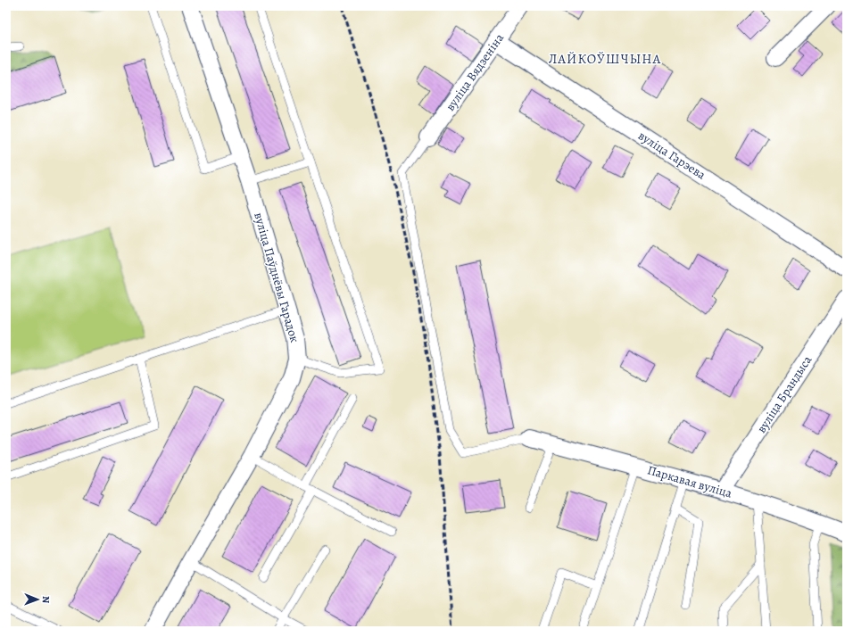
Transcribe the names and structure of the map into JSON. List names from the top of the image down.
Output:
{
  "streets": {
    "street": [
      "вуліца Вядзеніна",
      "вуліца Гарэева",
      "вуліца Паўднёвы Гарадок",
      "вуліца Брандыса",
      "Паркавая вуліца"
    ]
  },
  "crossings": [
    ["вуліца Вядзеніна", "вуліца Гарэева"],
    ["вуліца Брандыса", "Паркавая вуліца"]
  ],
  "districts": ["ЛАЙКОЎШЧЫНА"],
  "north": "right"
}
